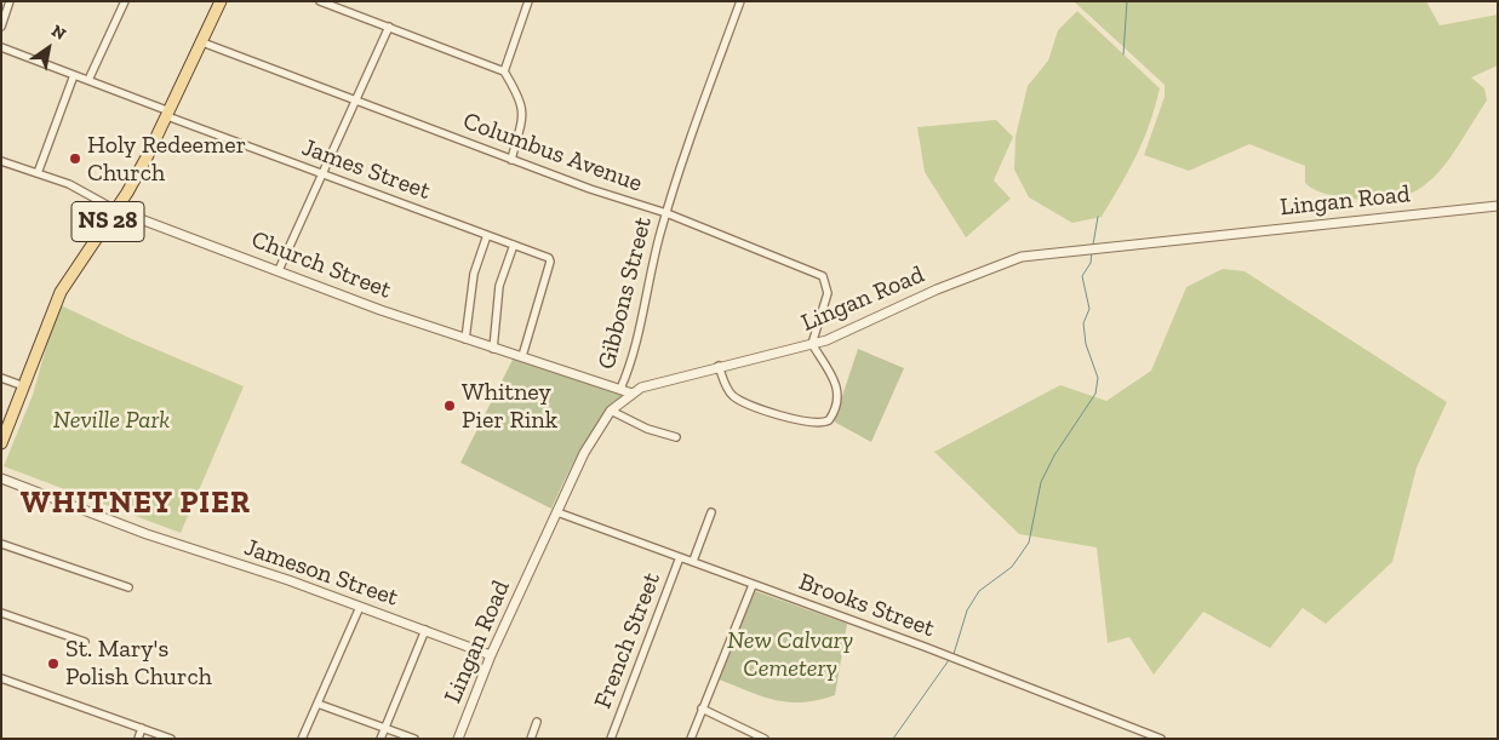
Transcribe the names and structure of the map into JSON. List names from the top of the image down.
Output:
{
  "streets": {
    "main road": ["NS 28"],
    "street": [
      "Columbus Avenue",
      "James Street",
      "Lingan Road",
      "Church Street",
      "Gibbons Street",
      "Jameson Street",
      "Brooks Street",
      "French Street"
    ]
  },
  "crossings": [
    ["Columbus Avenue", "Lingan Road"],
    ["Columbus Avenue", "NS 28"],
    ["Columbus Avenue", "Gibbons Street"],
    ["James Street", "NS 28"],
    ["James Street", "Church Street"],
    ["Lingan Road", "Church Street"],
    ["Lingan Road", "Jameson Street"],
    ["Lingan Road", "Brooks Street"],
    ["NS 28", "Church Street"],
    ["Church Street", "Gibbons Street"],
    ["Brooks Street", "French Street"]
  ],
  "districts": ["WHITNEY PIER"],
  "parks": ["Neville Park", "New Calvary Cemetery"],
  "places": ["Holy Redeemer Church", "Whitney Pier Rink", "St. Mary's Polish Church"],
  "north": "top right"
}
